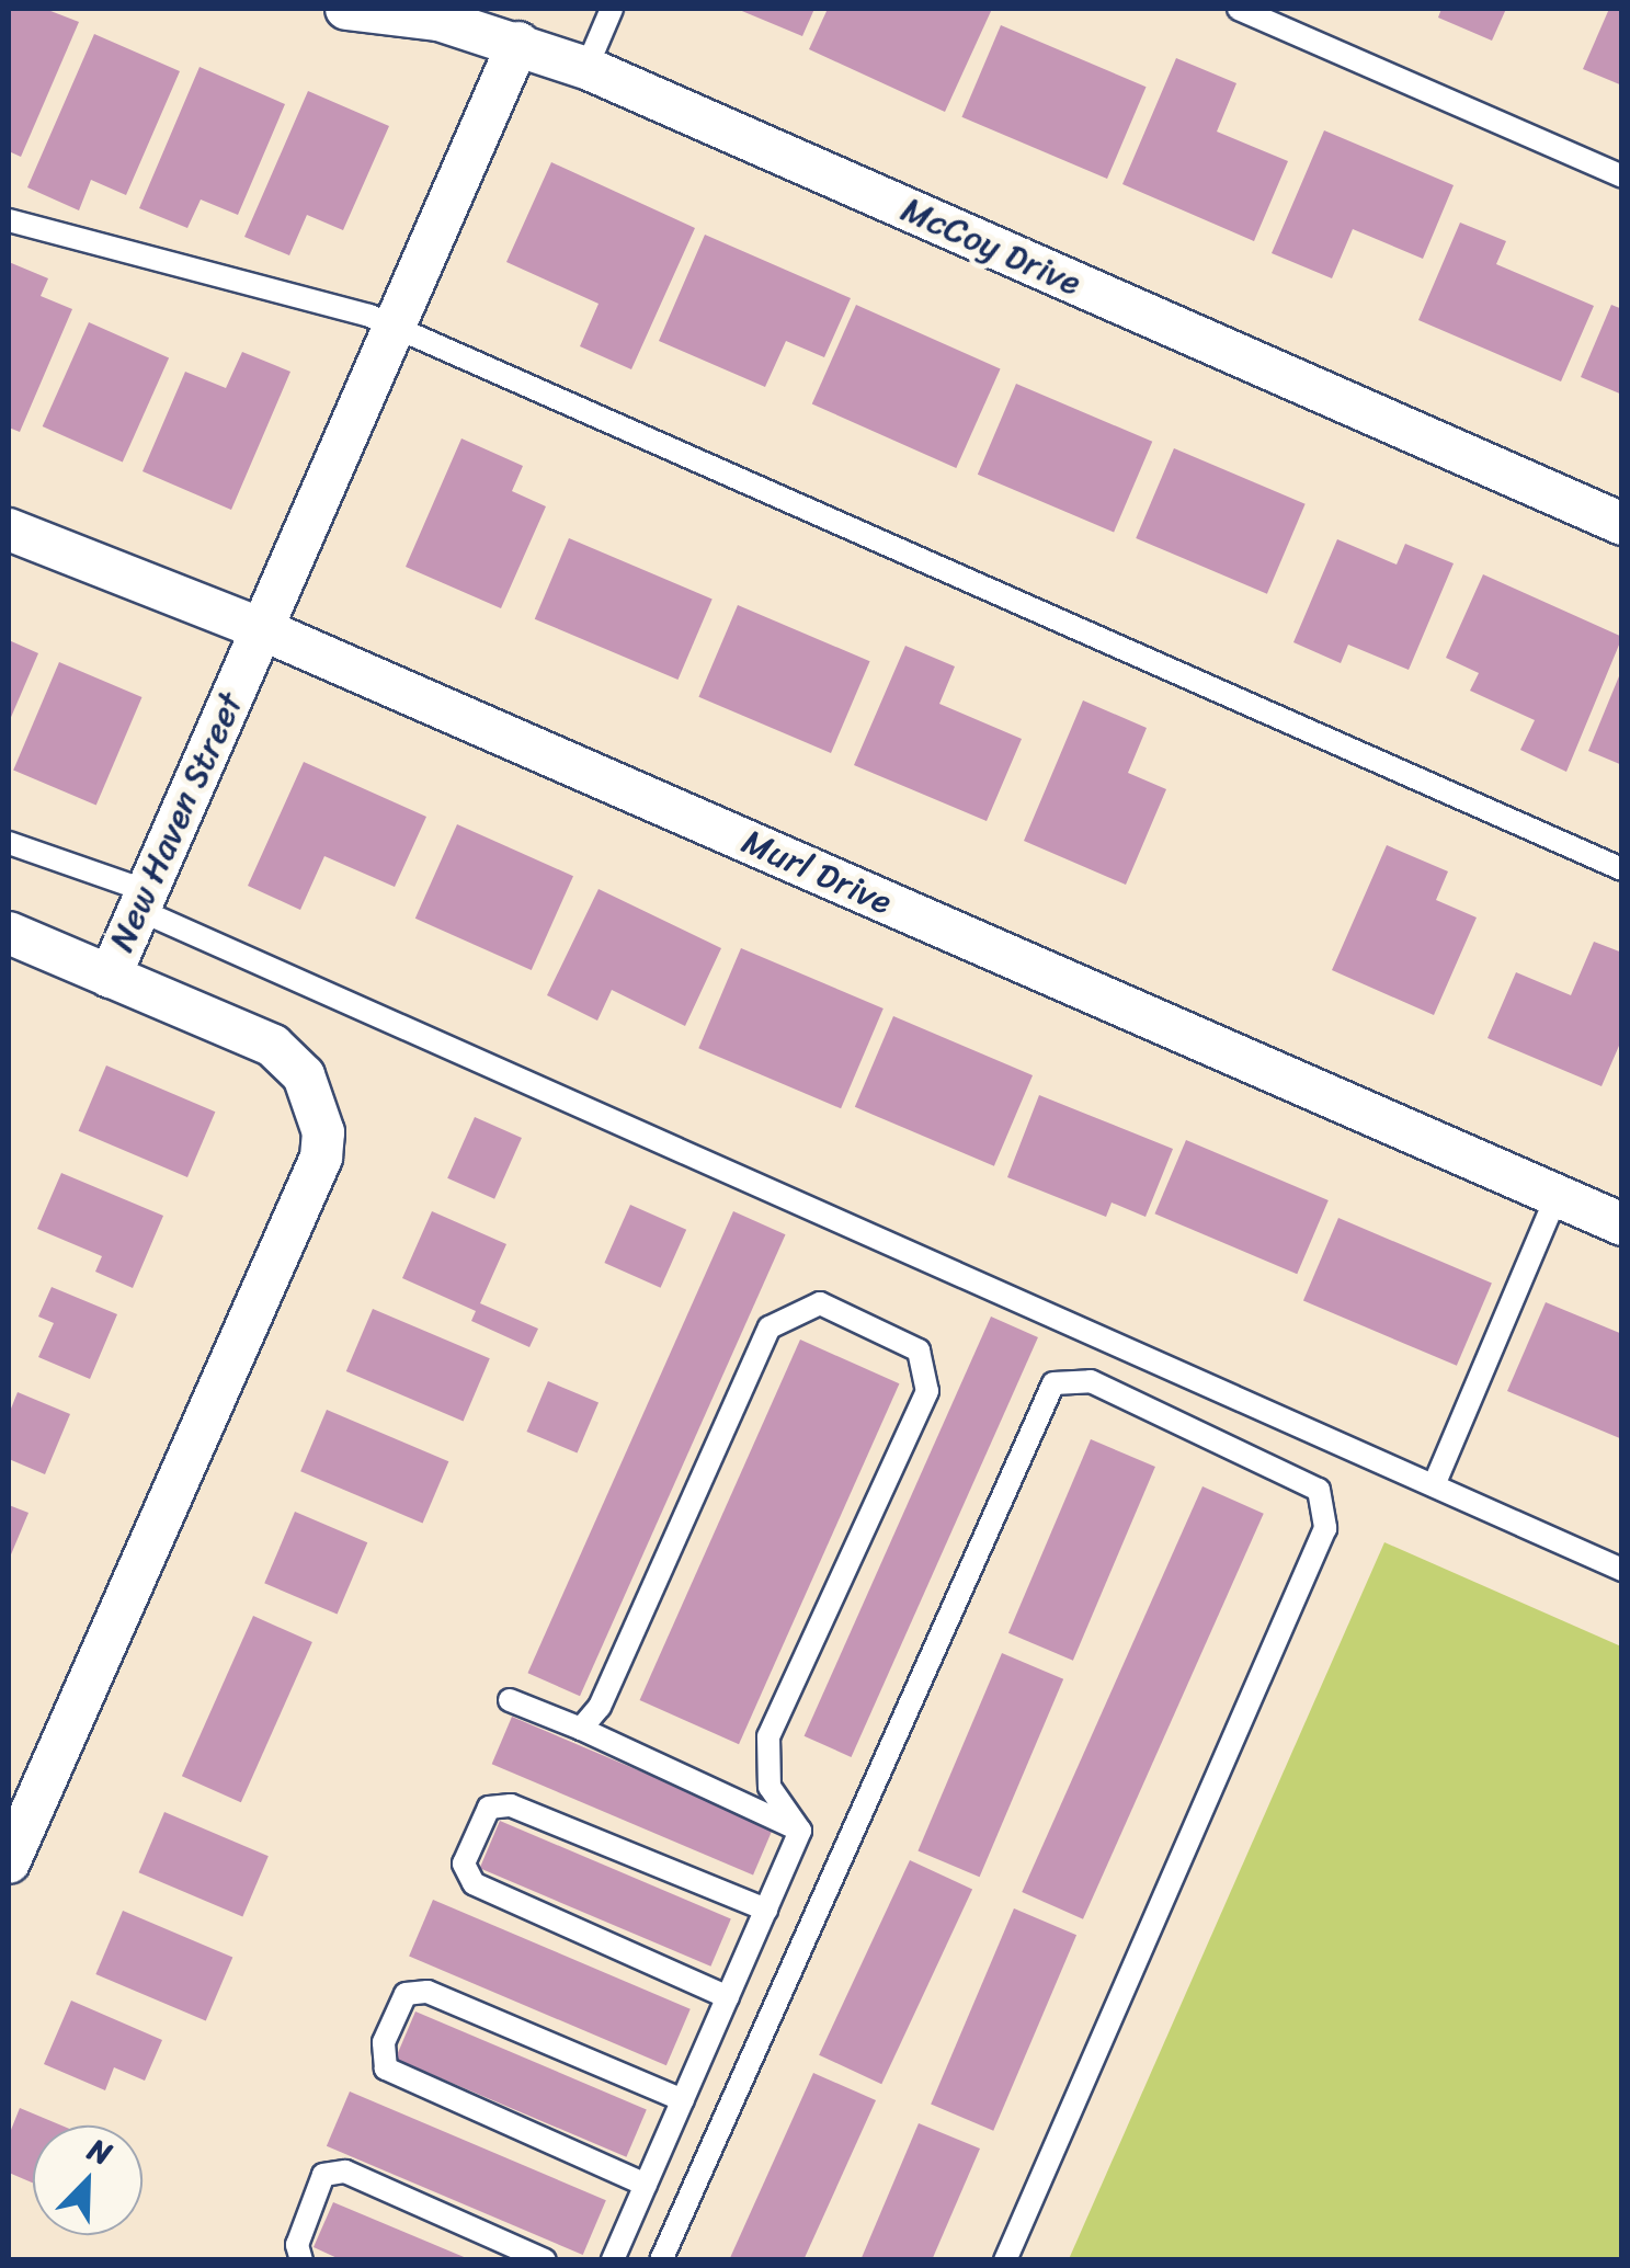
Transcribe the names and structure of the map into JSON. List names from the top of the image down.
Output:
{
  "streets": {
    "street": ["McCoy Drive", "New Haven Street", "Murl Drive"]
  },
  "crossings": [
    ["McCoy Drive", "New Haven Street"],
    ["New Haven Street", "Murl Drive"]
  ],
  "north": "top right"
}
